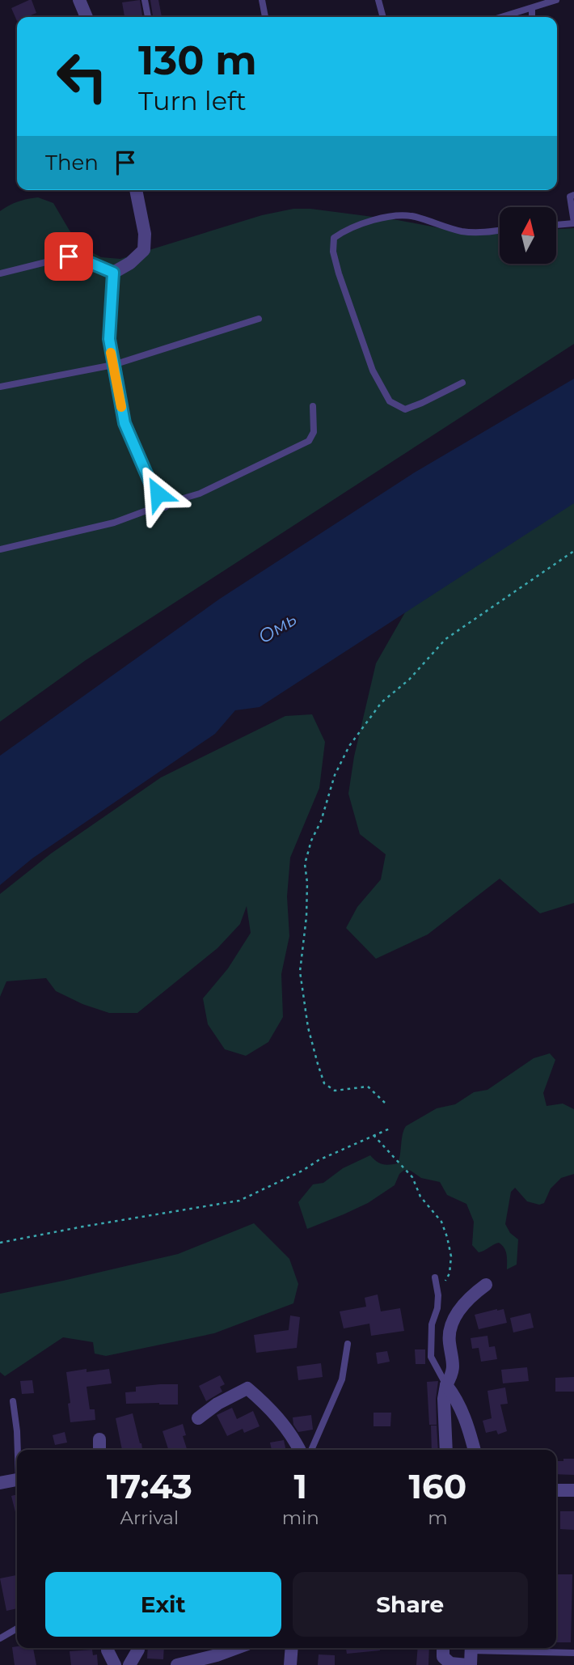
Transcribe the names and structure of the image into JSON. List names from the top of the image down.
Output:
{
  "water": ["Омь"],
  "north": "top",
  "page": {
    "turn": ["130 m", "Turn left"],
    "then": "Then",
    "eta": [
      "17:43",
      "Arrival",
      "1",
      "min",
      "160",
      "m"
    ],
    "buttons": ["Exit", "Share"]
  }
}
